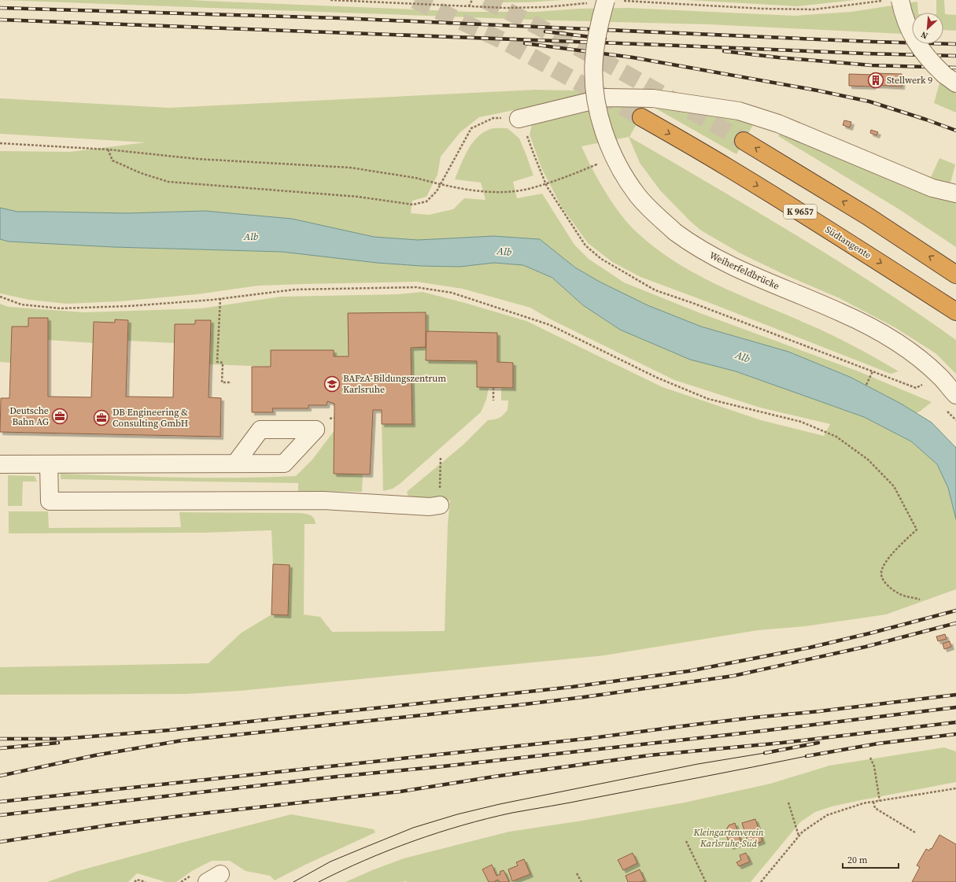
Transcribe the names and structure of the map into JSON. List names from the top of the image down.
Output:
{
  "streets": {
    "highway": ["K 9657", "Südtangente"],
    "street": ["Weiherfeldbrücke"]
  },
  "water": ["Alb"],
  "parks": ["Kleingartenverein Karlsruhe-Süd"],
  "places": {
    "building": ["Stellwerk 9"],
    "school or university": ["BAFzA-Bildungszentrum Karlsruhe"],
    "office": ["Deutsche Bahn AG", "DB Engineering & Consulting GmbH"]
  },
  "scale_bar": "20 m",
  "north": "bottom left"
}
